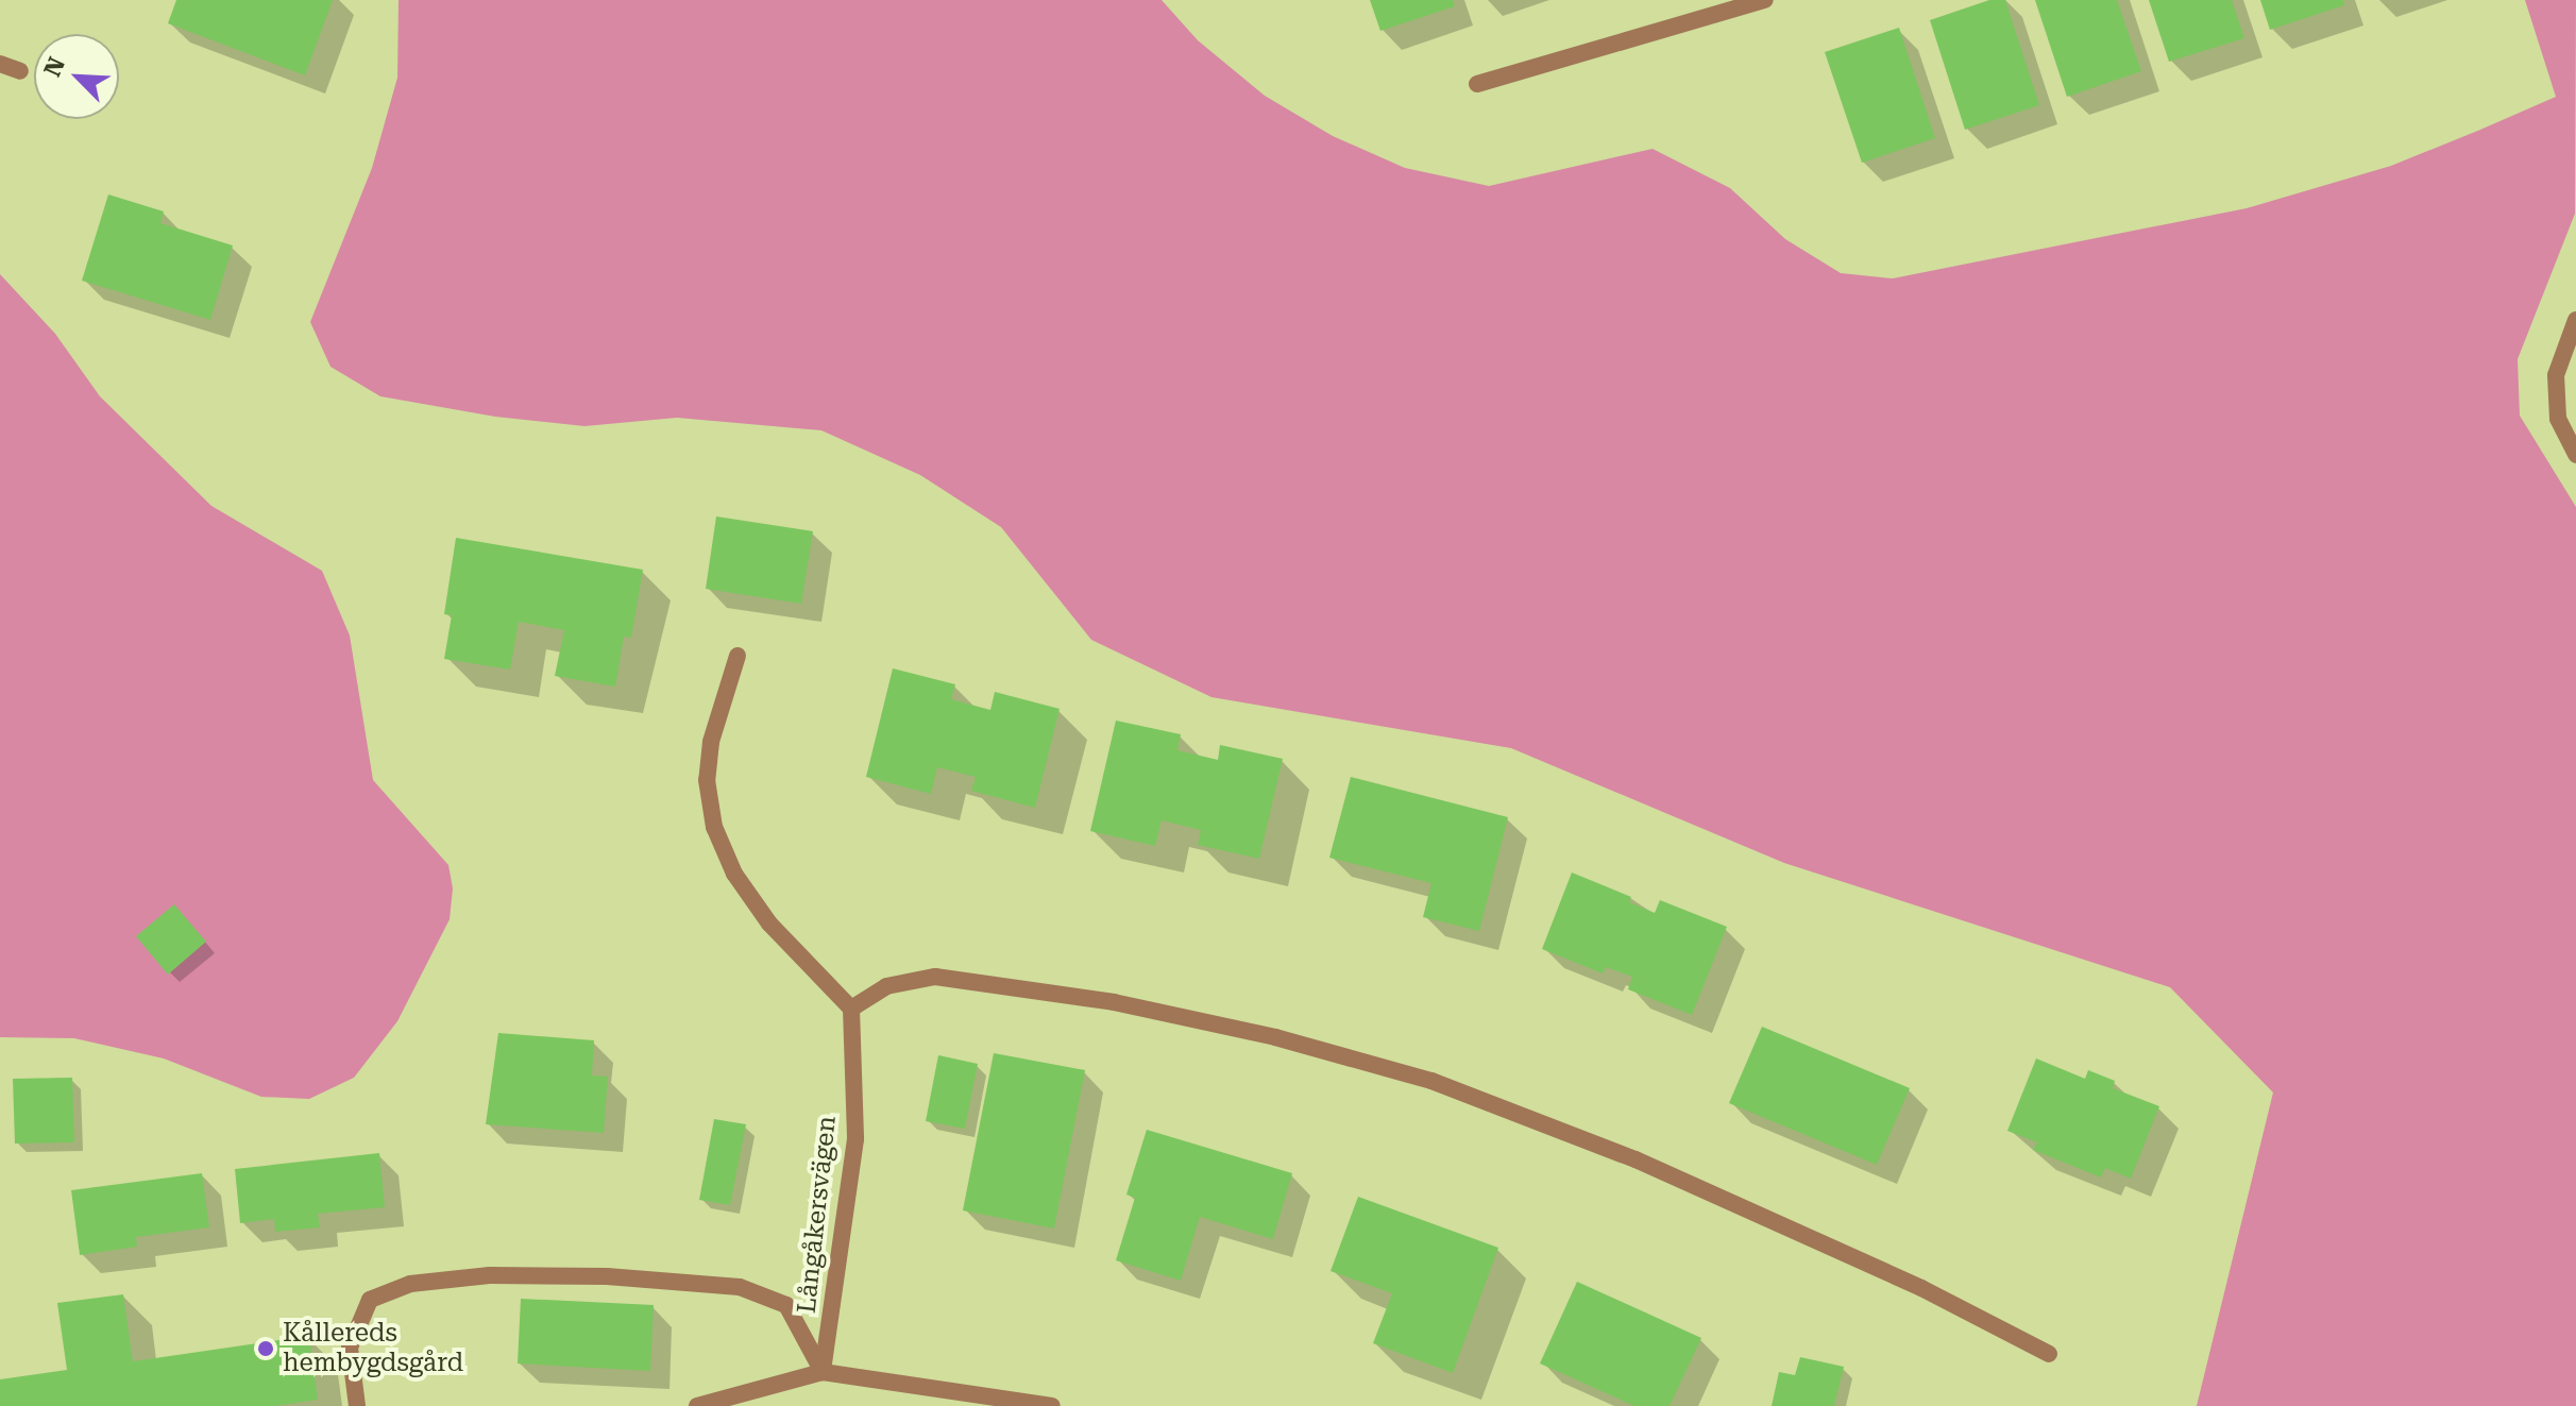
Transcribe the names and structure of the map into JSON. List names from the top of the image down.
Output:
{
  "streets": {
    "street": ["Långåkersvägen"]
  },
  "places": ["Kållereds hembygdsgård"],
  "north": "top left"
}
